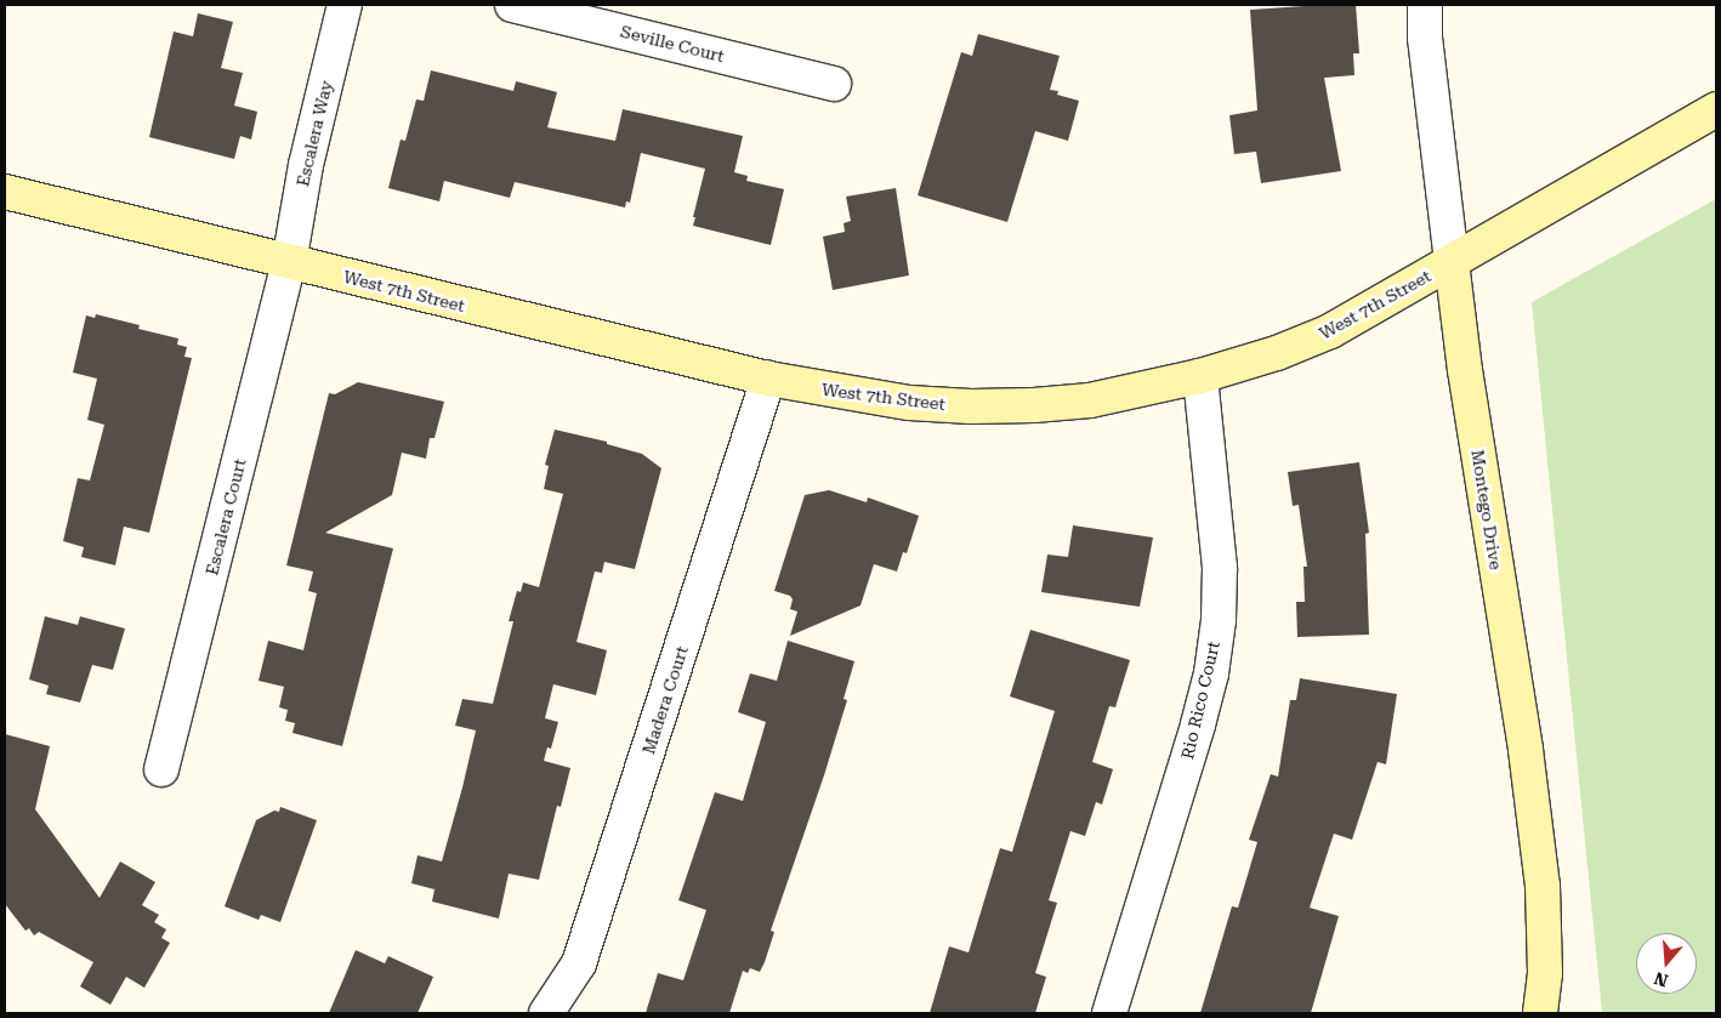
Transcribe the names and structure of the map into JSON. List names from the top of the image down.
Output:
{
  "streets": {
    "main road": ["West 7th Street", "Montego Drive"],
    "street": [
      "Seville Court",
      "Escalera Way",
      "Escalera Court",
      "Madera Court",
      "Rio Rico Court"
    ]
  },
  "crossings": [
    ["Escalera Way", "West 7th Street"],
    ["Escalera Way", "Escalera Court"],
    ["West 7th Street", "Montego Drive"],
    ["West 7th Street", "Escalera Court"],
    ["West 7th Street", "Madera Court"],
    ["West 7th Street", "Rio Rico Court"]
  ],
  "north": "bottom"
}
